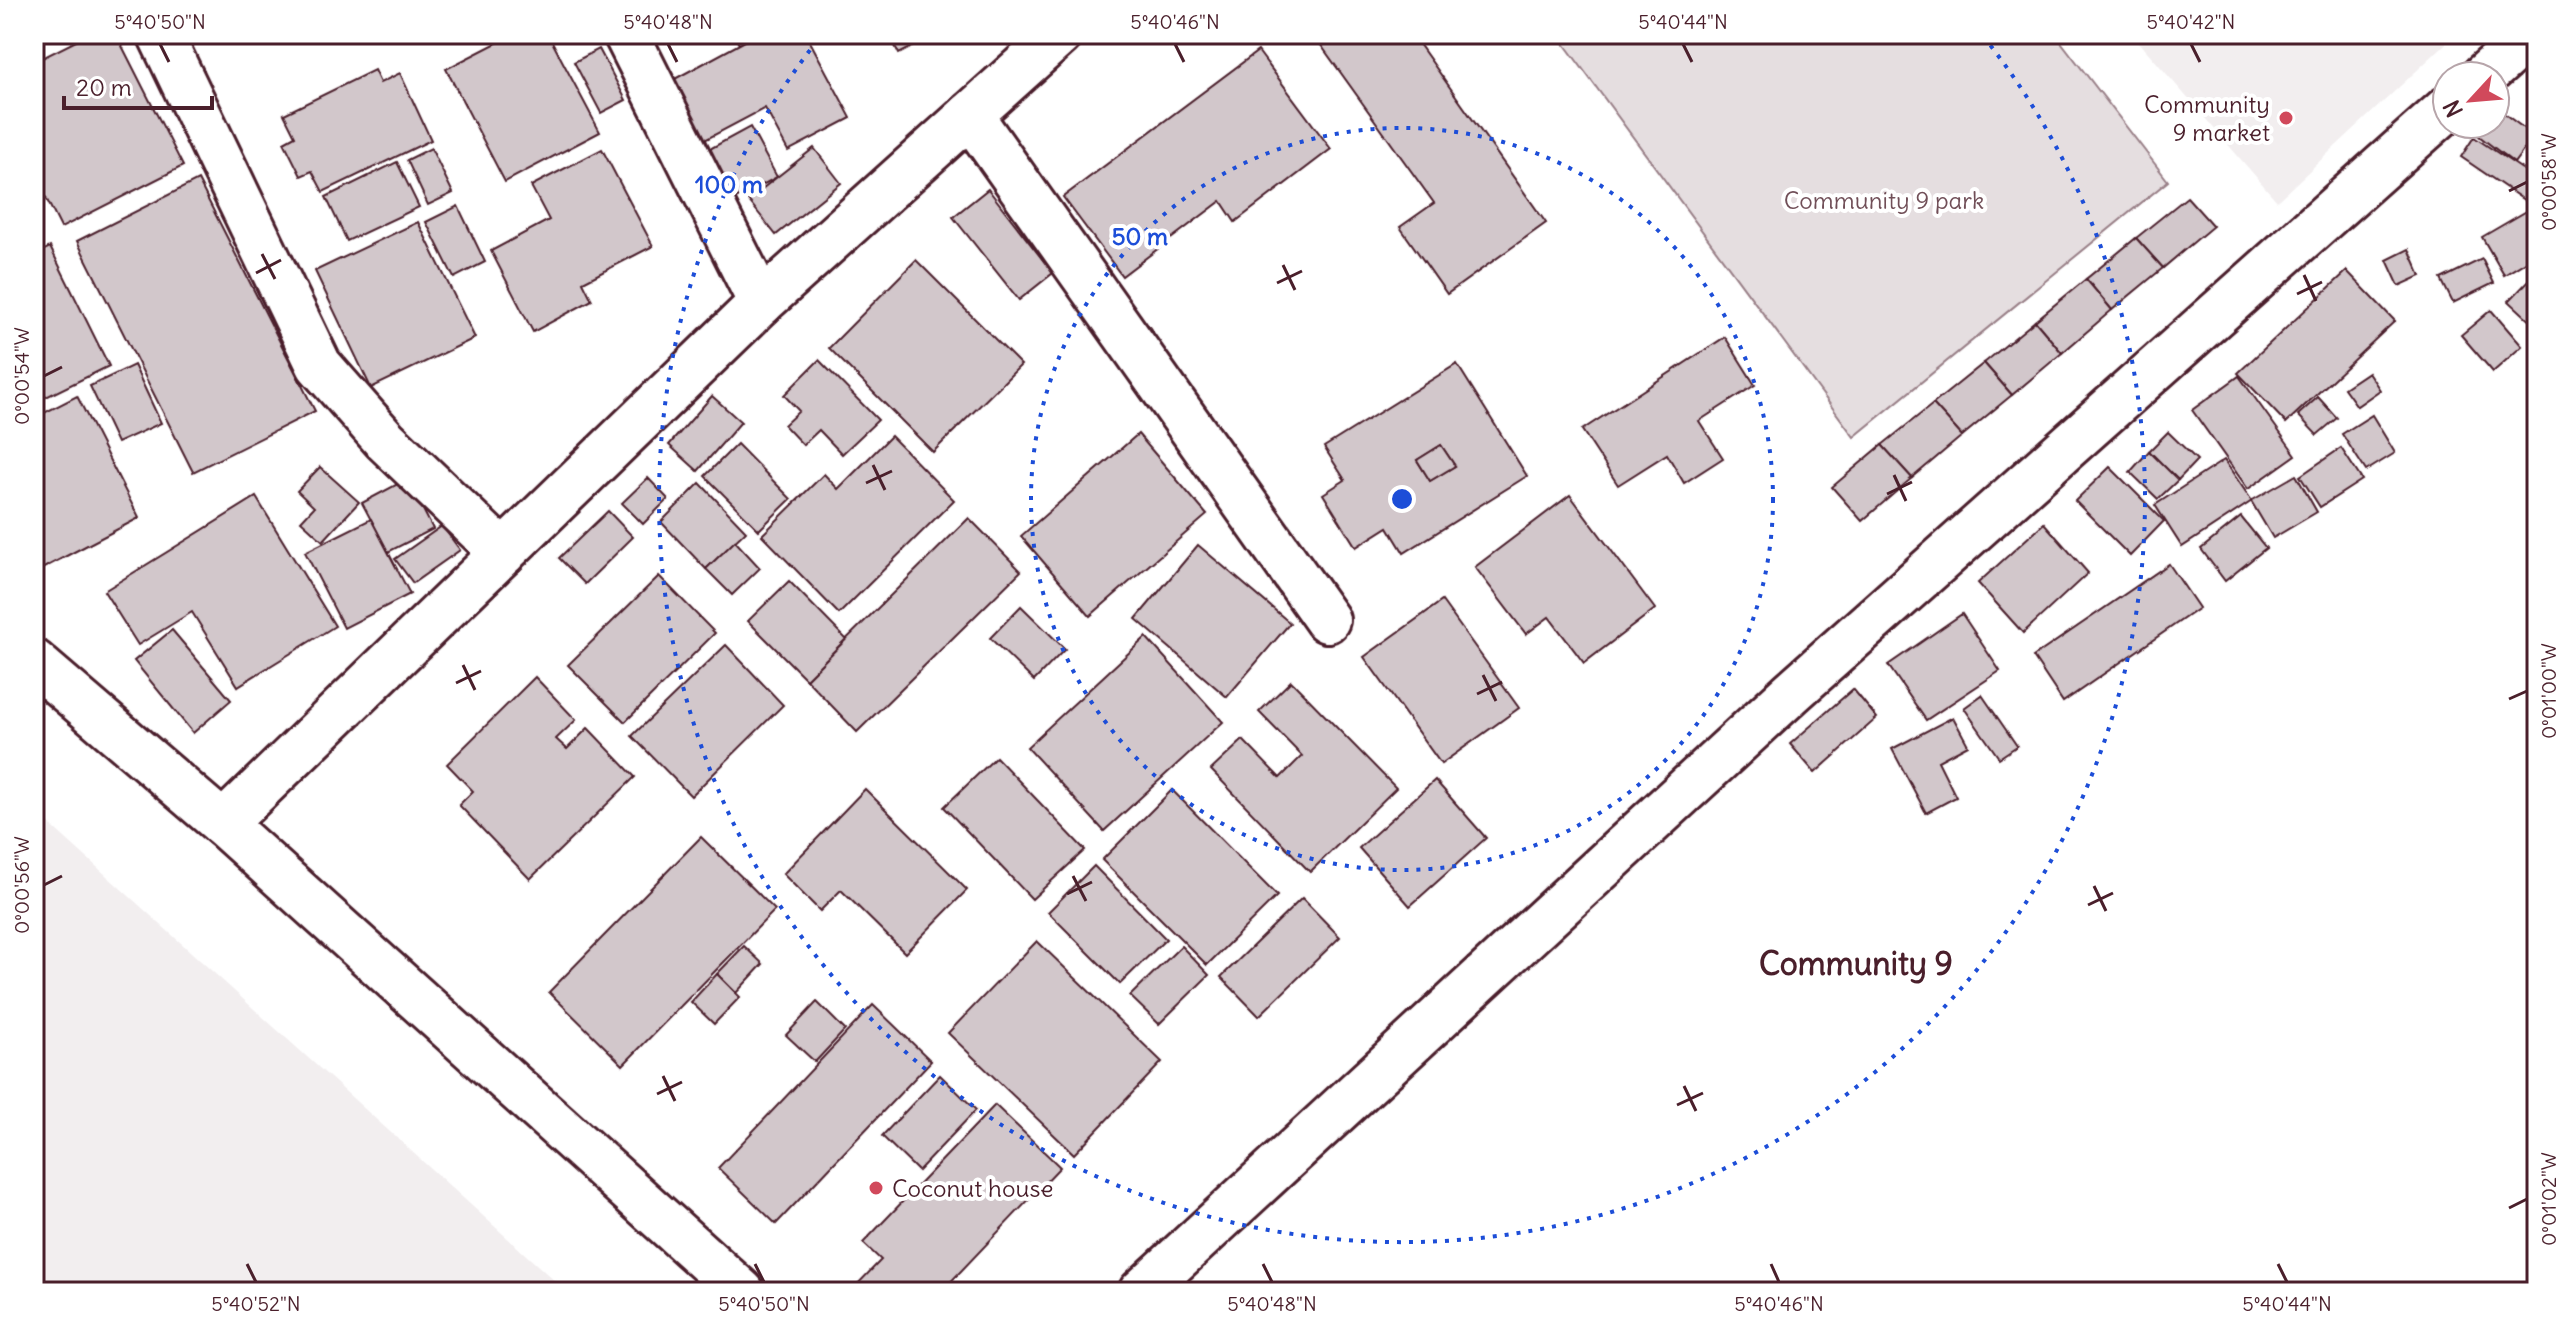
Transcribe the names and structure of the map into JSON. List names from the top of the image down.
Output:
{
  "districts": ["Community 9"],
  "parks": ["Community 9 park"],
  "places": ["Community 9 market", "Coconut house"],
  "scale_bar": "20 m",
  "north": "bottom left",
  "coordinates": [
    "5°40'50\"N",
    "5°40'48\"N",
    "5°40'46\"N",
    "5°40'44\"N",
    "5°40'42\"N",
    "0°00'58\"W",
    "0°00'54\"W",
    "0°01'00\"W",
    "0°00'56\"W",
    "0°01'02\"W",
    "5°40'52\"N"
  ],
  "rings": ["100 m", "50 m"]
}
